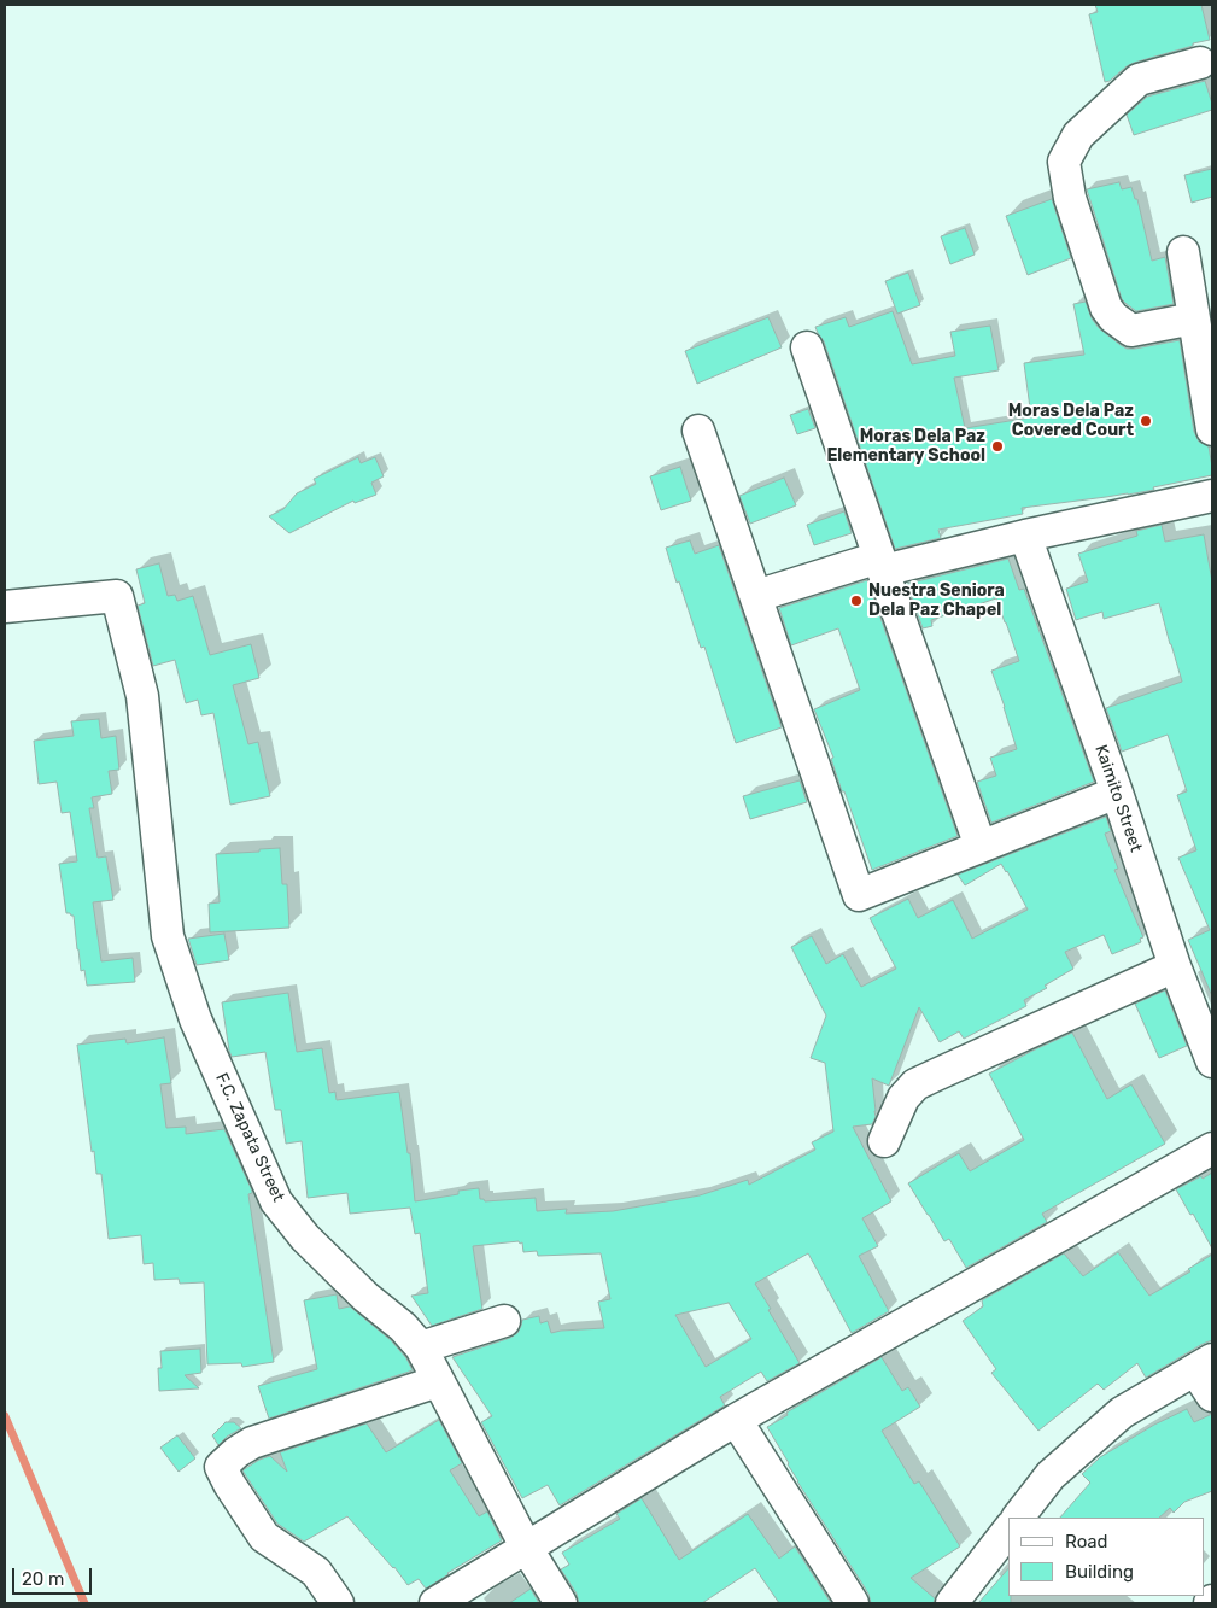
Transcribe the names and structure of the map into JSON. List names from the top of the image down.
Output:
{
  "streets": {
    "street": ["Kaimito Street", "F.C. Zapata Street"]
  },
  "places": ["Moras Dela Paz Covered Court", "Moras Dela Paz Elementary School", "Nuestra Seniora Dela Paz Chapel"],
  "legend": ["Road", "Building"],
  "scale_bar": "20 m"
}
